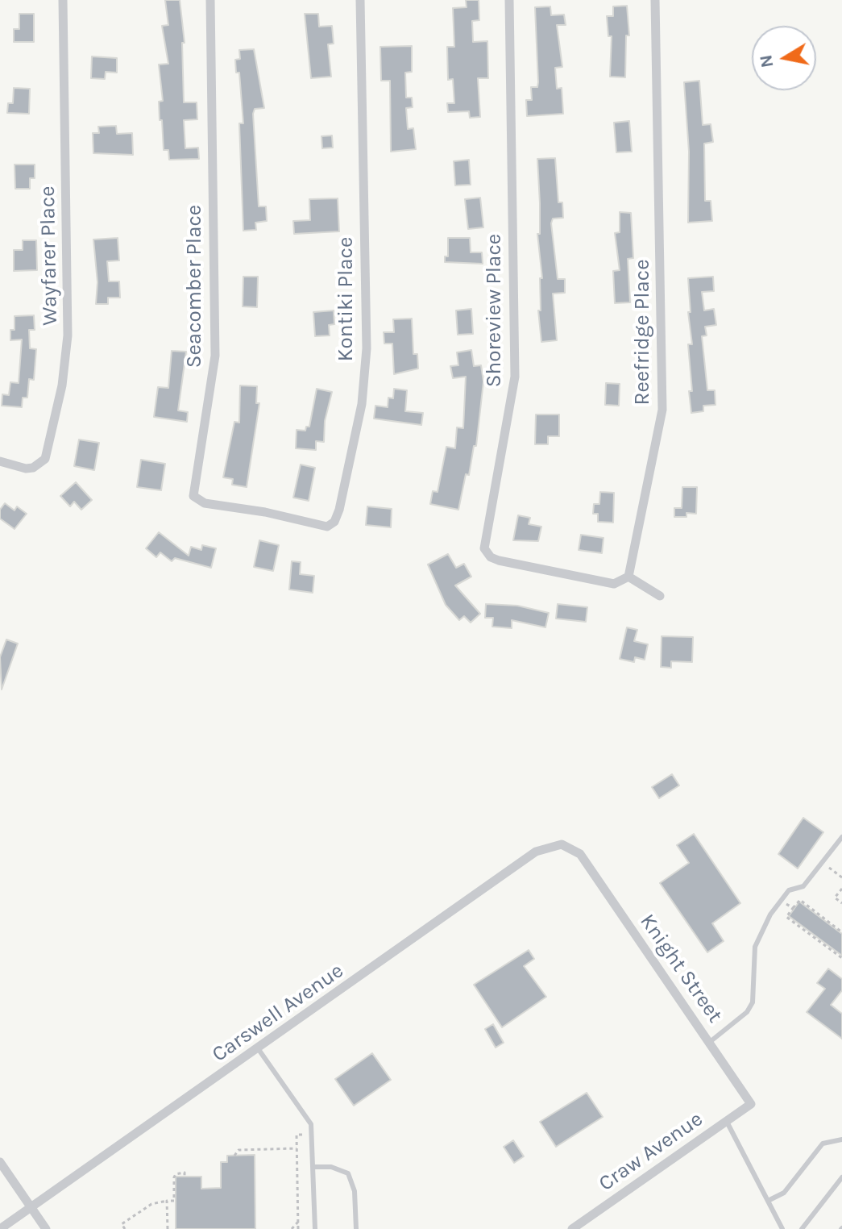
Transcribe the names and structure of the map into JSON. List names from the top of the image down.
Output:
{
  "streets": {
    "street": [
      "Wayfarer Place",
      "Seacomber Place",
      "Kontiki Place",
      "Shoreview Place",
      "Reefridge Place",
      "Knight Street",
      "Carswell Avenue",
      "Craw Avenue"
    ]
  },
  "crossings": [
    ["Seacomber Place", "Kontiki Place"],
    ["Shoreview Place", "Reefridge Place"],
    ["Knight Street", "Carswell Avenue"],
    ["Knight Street", "Craw Avenue"]
  ],
  "north": "left"
}
